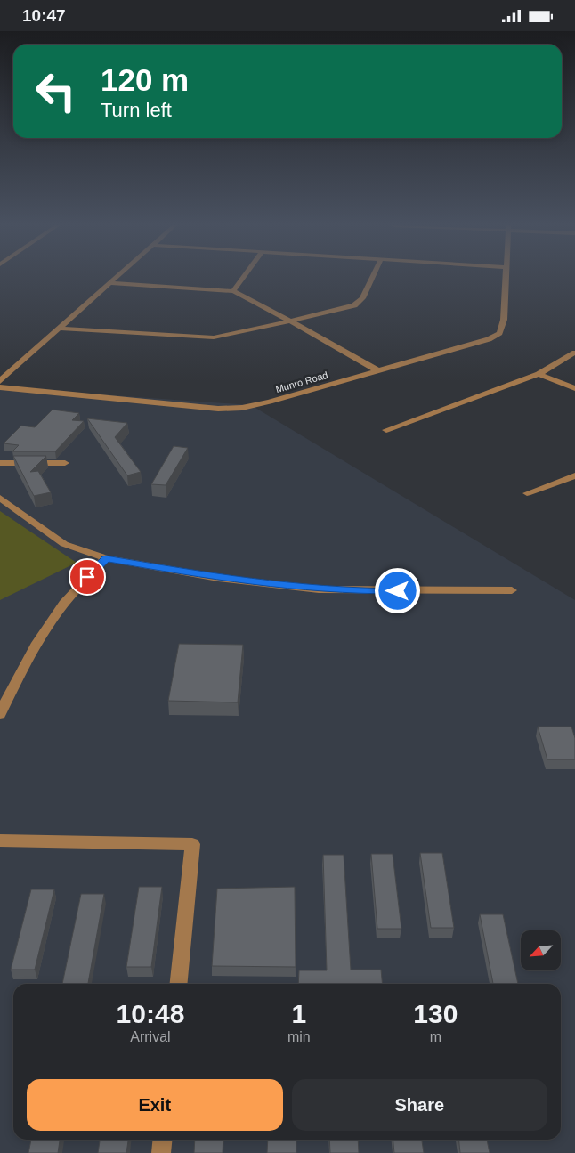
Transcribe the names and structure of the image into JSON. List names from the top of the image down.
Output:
{
  "streets": {
    "street": ["Munro Road"]
  },
  "north": "bottom left",
  "page": {
    "status": "10:47",
    "turn": ["120 m", "Turn left"],
    "eta": [
      "10:48",
      "Arrival",
      "1",
      "min",
      "130",
      "m"
    ],
    "buttons": ["Exit", "Share"]
  }
}
